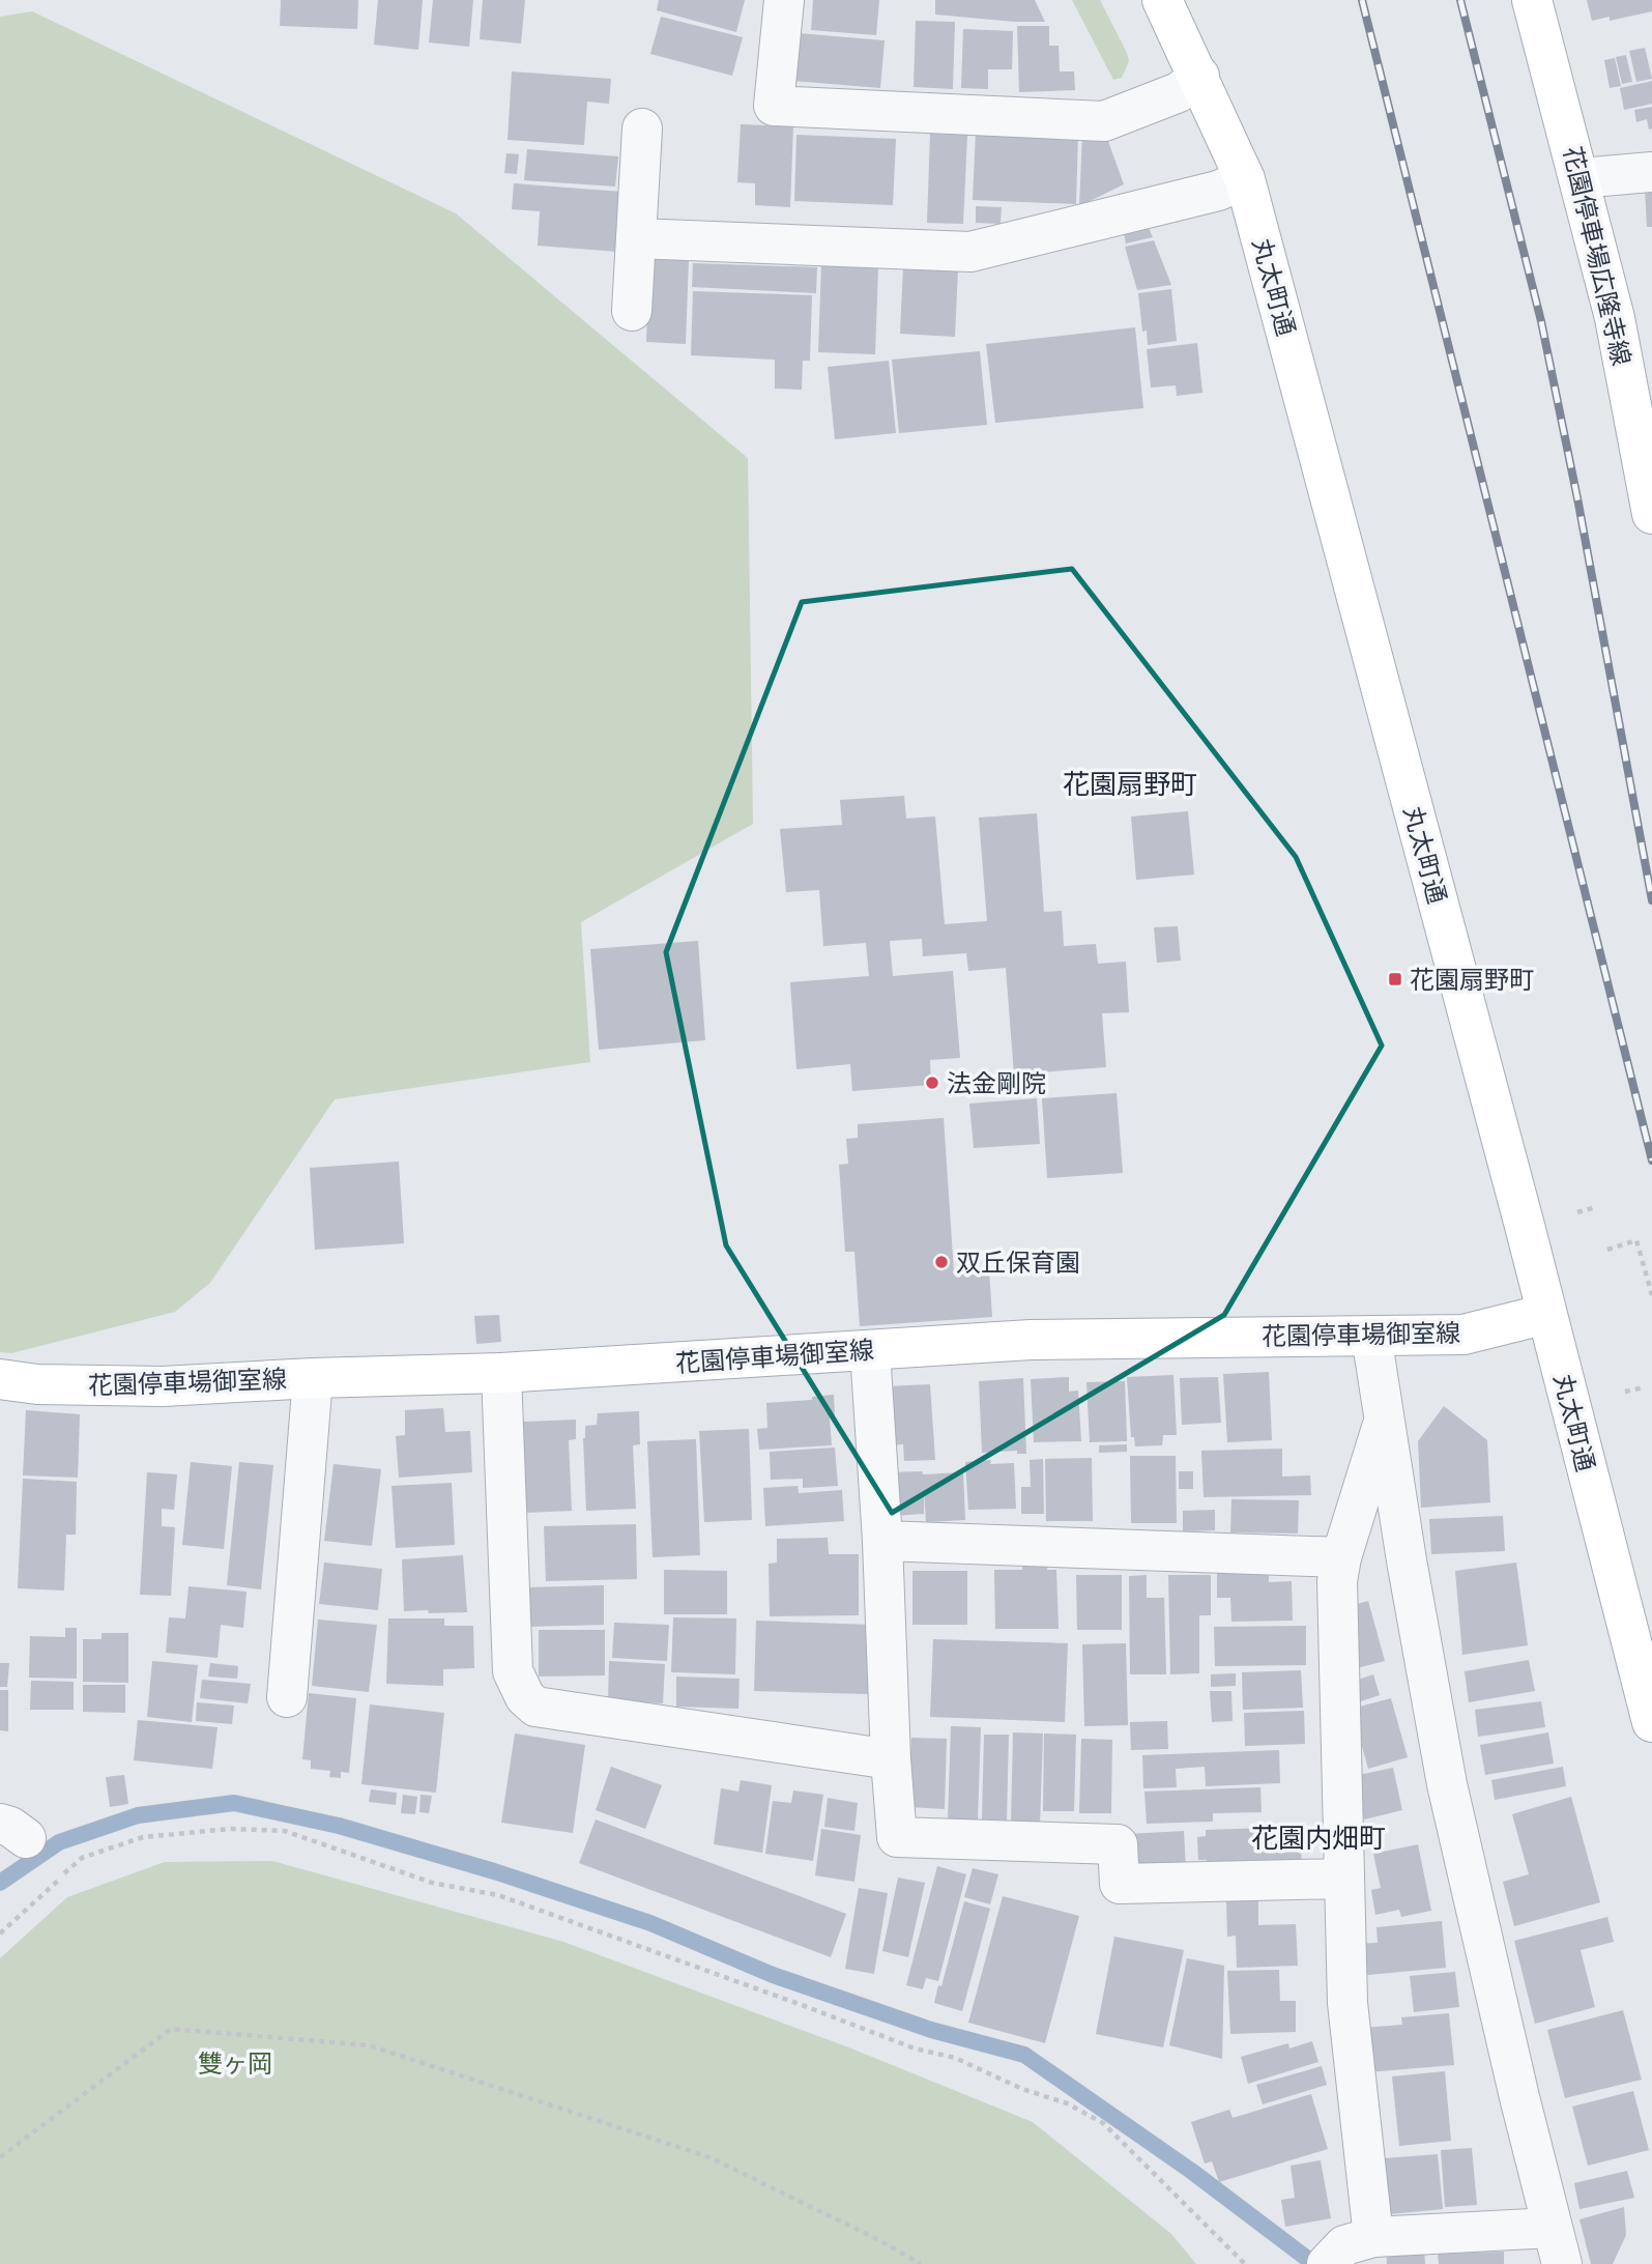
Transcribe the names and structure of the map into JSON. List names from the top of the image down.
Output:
{
  "streets": {
    "main road": ["花園停車場広隆寺線", "丸太町通", "花園停車場御室線"]
  },
  "crossings": [
    ["丸太町通", "花園停車場御室線"]
  ],
  "districts": ["花園扇野町", "花園内畑町"],
  "parks": ["雙ヶ岡"],
  "places": {
    "transit": ["花園扇野町"],
    "other": ["法金剛院", "双丘保育園"]
  }
}
